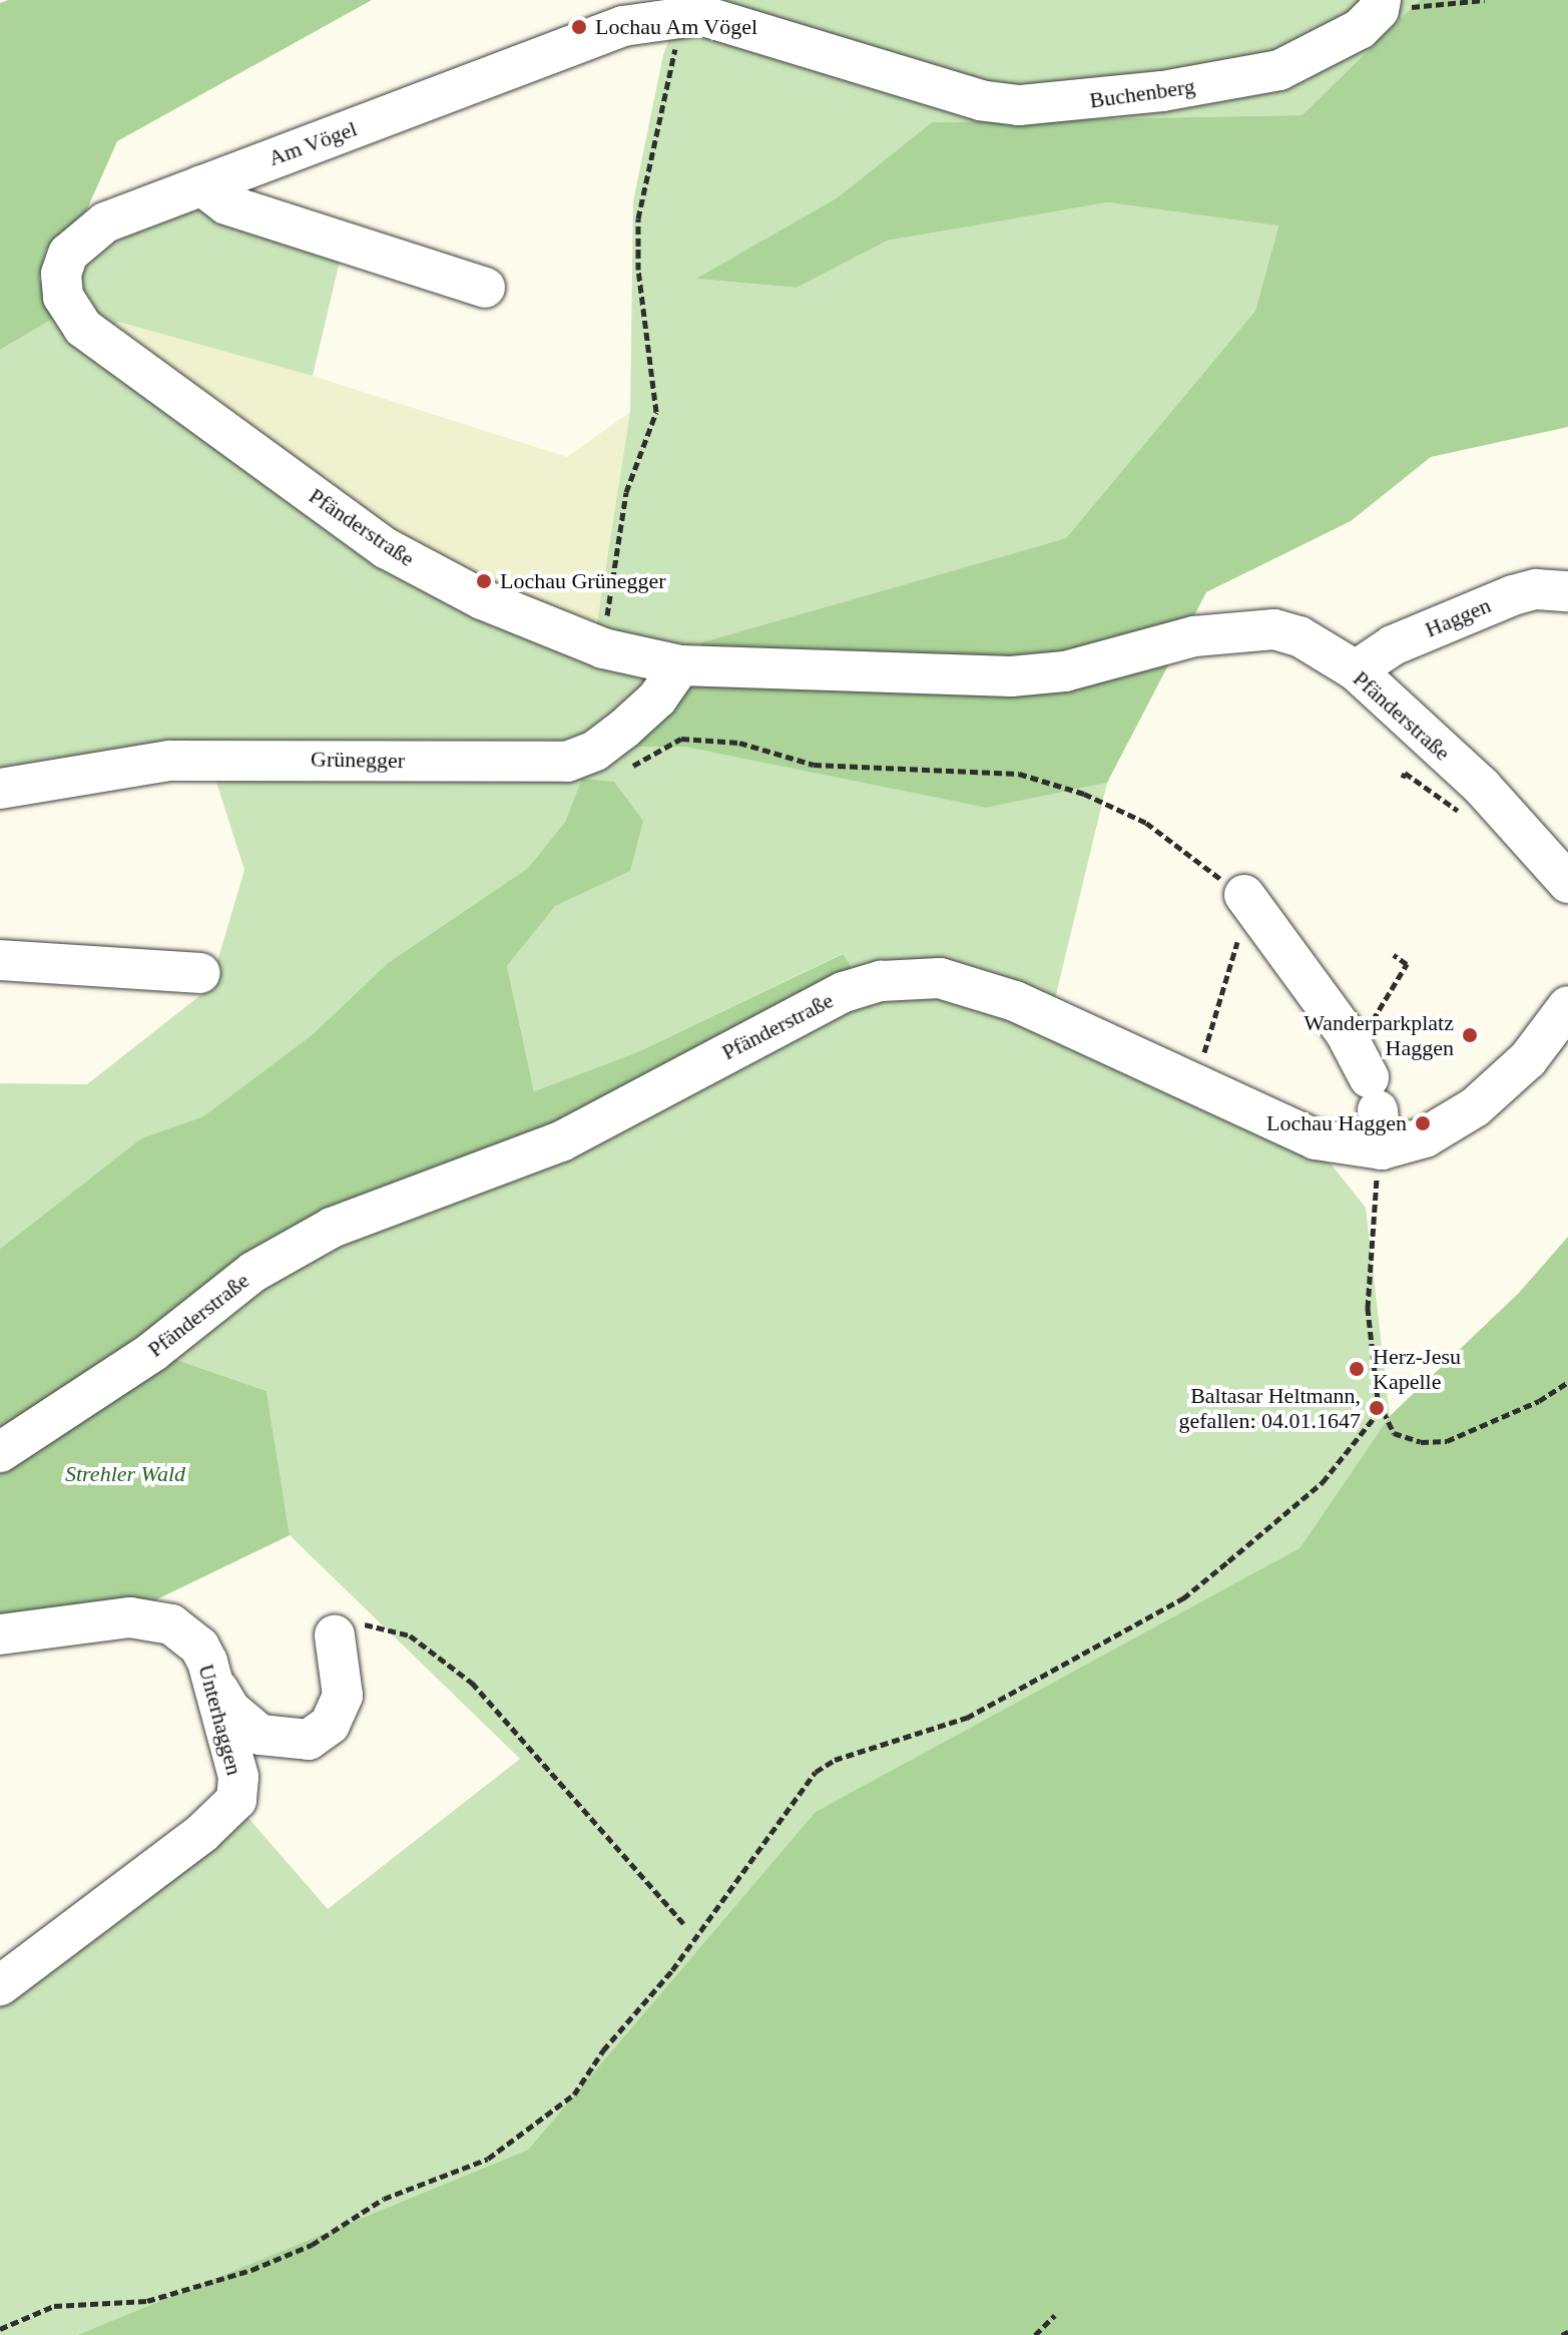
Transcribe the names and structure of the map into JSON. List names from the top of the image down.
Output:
{
  "streets": {
    "street": [
      "Buchenberg",
      "Am Vögel",
      "Pfänderstraße",
      "Haggen",
      "Grünegger",
      "Unterhaggen"
    ]
  },
  "crossings": [
    ["Buchenberg", "Am Vögel"],
    ["Am Vögel", "Pfänderstraße"],
    ["Pfänderstraße", "Haggen"],
    ["Pfänderstraße", "Grünegger"]
  ],
  "parks": ["Strehler Wald"],
  "places": [
    "Lochau Am Vögel",
    "Lochau Grünegger",
    "Wanderparkplatz Haggen",
    "Lochau Haggen",
    "Herz-Jesu Kapelle",
    "Baltasar Heltmann, gefallen: 04.01.1647"
  ]
}
